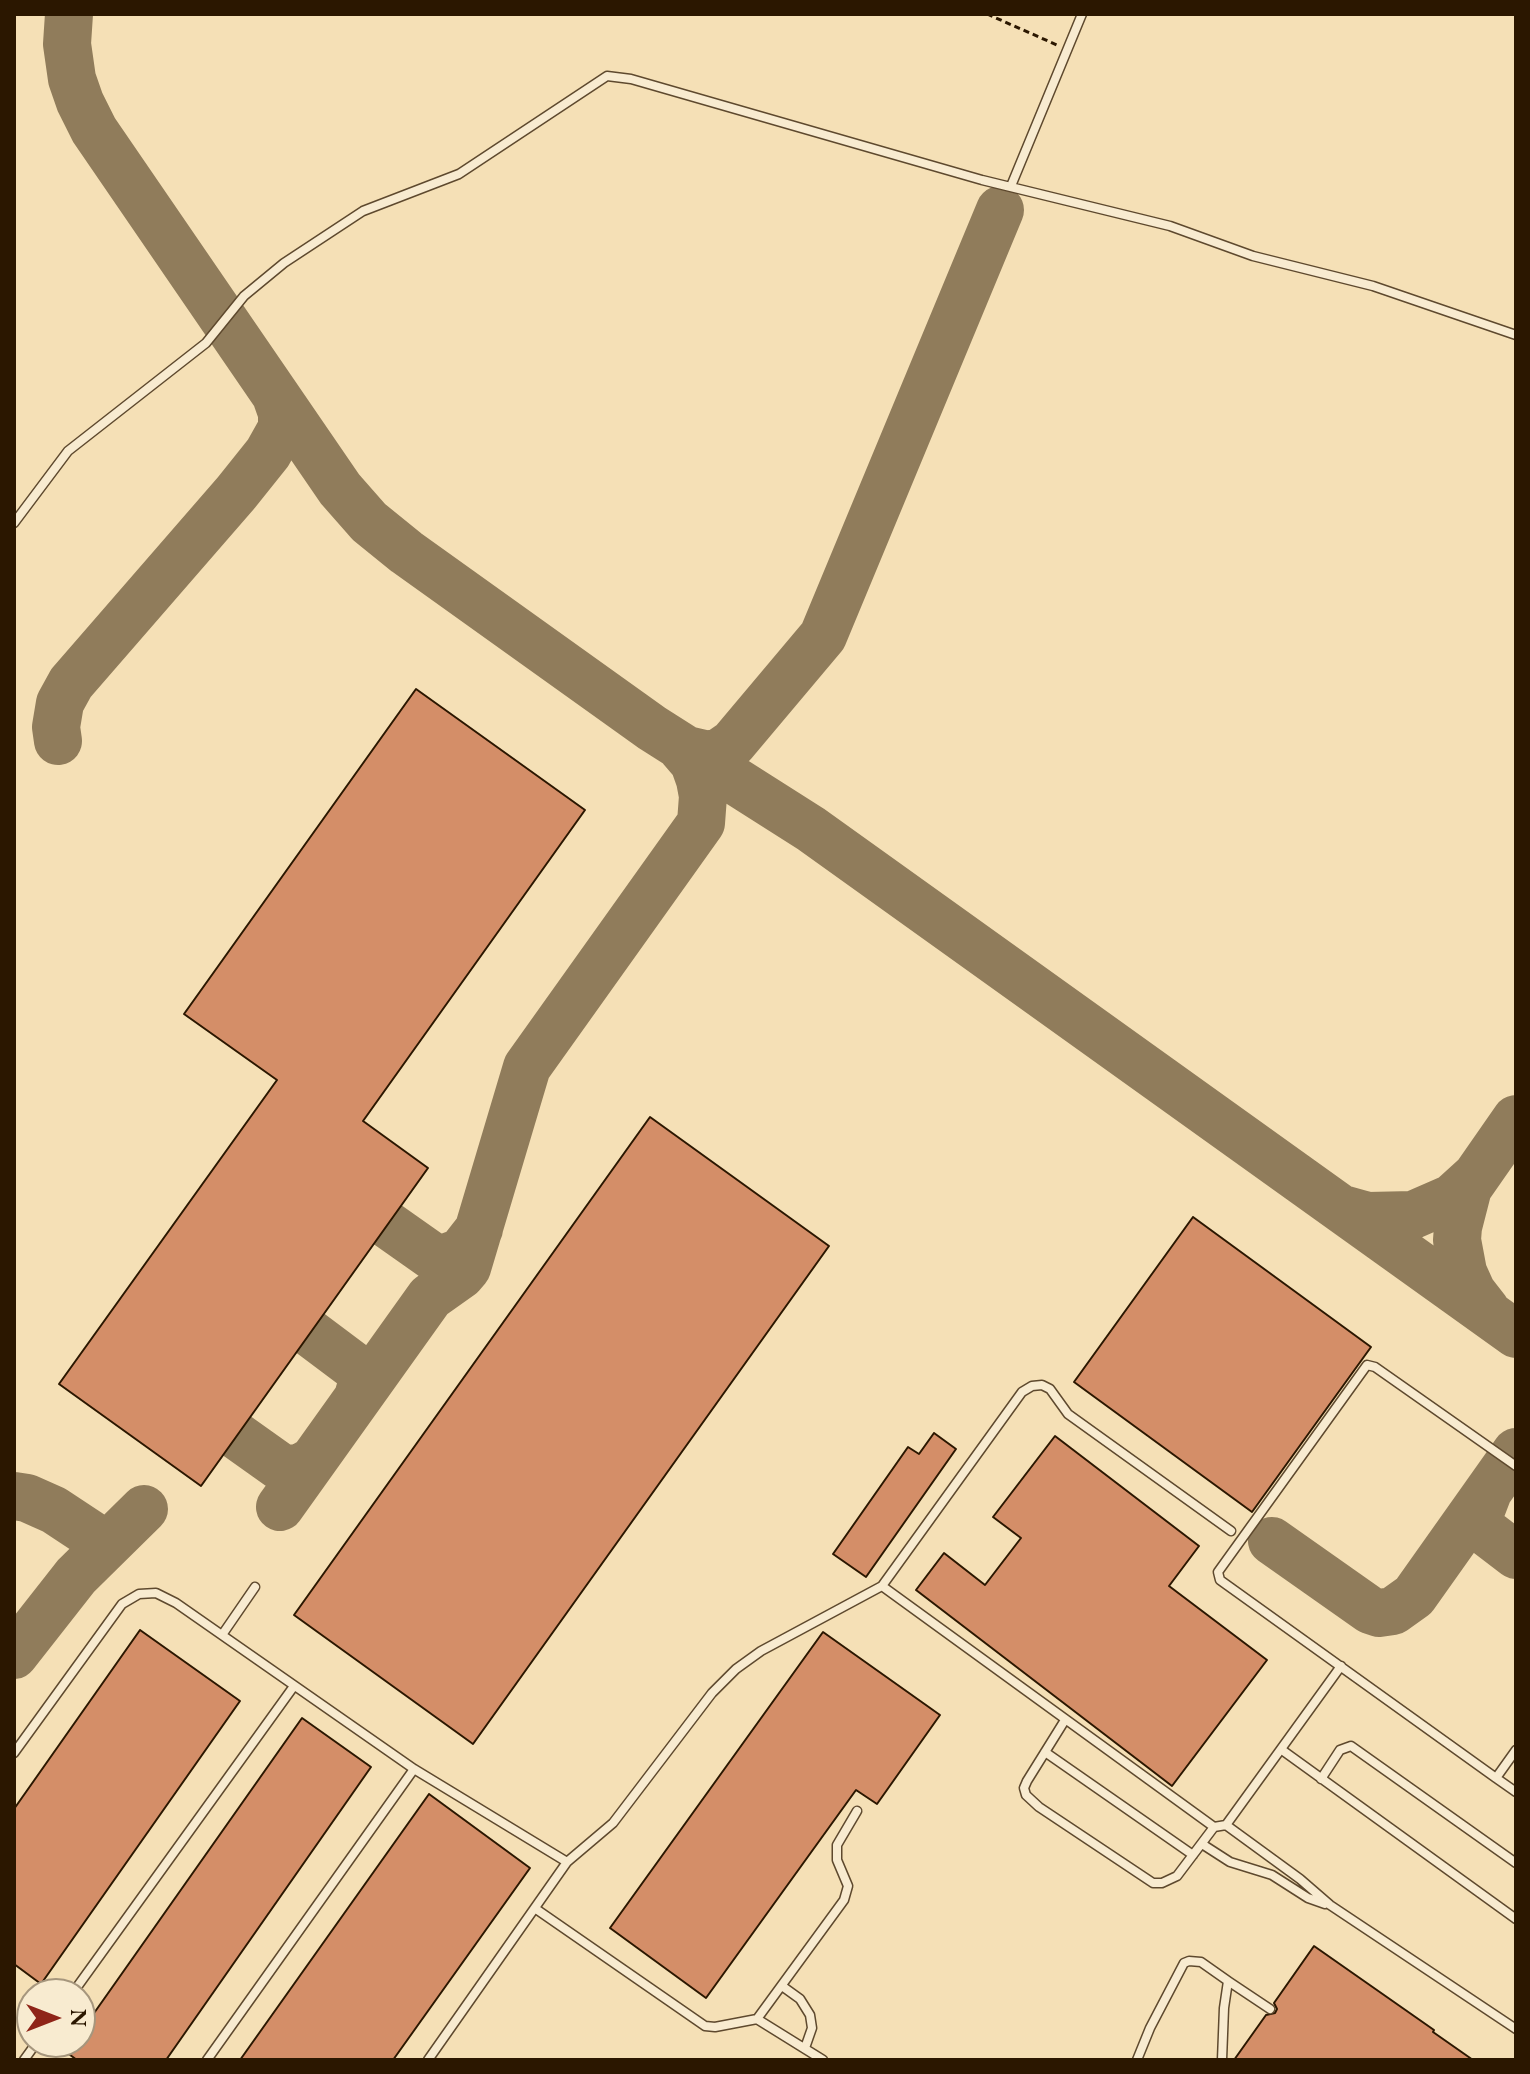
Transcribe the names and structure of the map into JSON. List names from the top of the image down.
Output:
{
  "north": "right"
}
